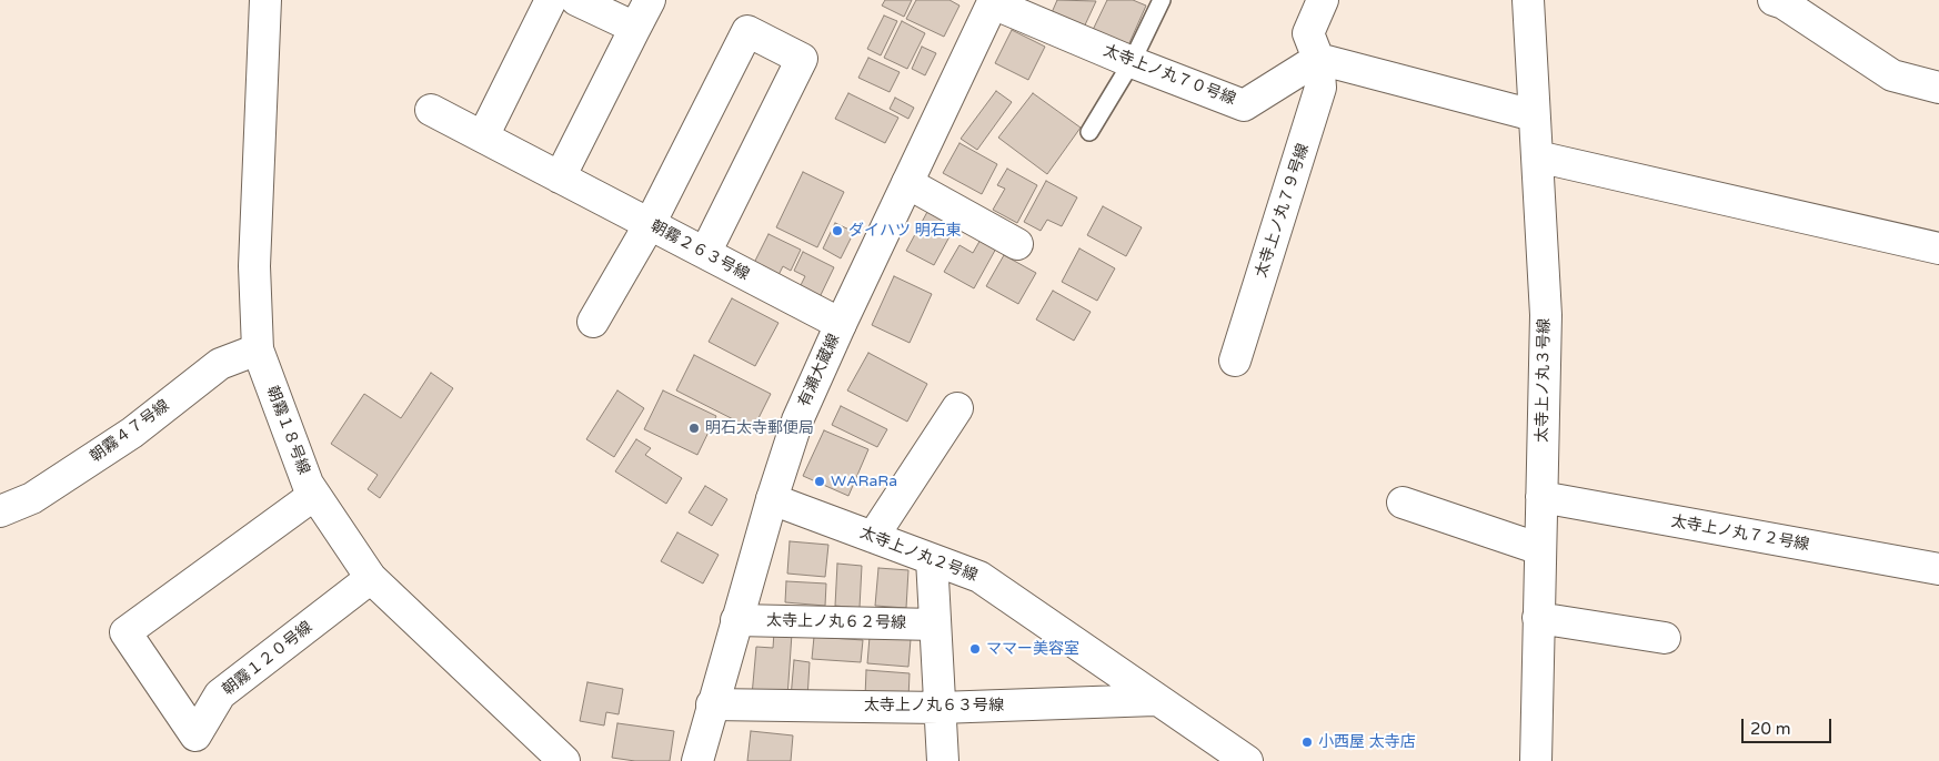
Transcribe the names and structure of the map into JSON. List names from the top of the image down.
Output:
{
  "streets": {
    "street": [
      "太寺上ノ丸７０号線",
      "太寺上ノ丸７９号線",
      "朝霧２６３号線",
      "有瀬大蔵線",
      "太寺上ノ丸３号線",
      "朝霧１８号線",
      "朝霧４７号線",
      "太寺上ノ丸７２号線",
      "太寺上ノ丸２号線",
      "太寺上ノ丸６２号線",
      "朝霧１２０号線",
      "太寺上ノ丸６３号線"
    ]
  },
  "crossings": [
    ["太寺上ノ丸７０号線", "太寺上ノ丸７９号線"],
    ["太寺上ノ丸７０号線", "有瀬大蔵線"],
    ["朝霧２６３号線", "有瀬大蔵線"],
    ["有瀬大蔵線", "太寺上ノ丸２号線"],
    ["有瀬大蔵線", "太寺上ノ丸６２号線"],
    ["有瀬大蔵線", "太寺上ノ丸６３号線"],
    ["太寺上ノ丸３号線", "太寺上ノ丸７２号線"],
    ["朝霧１８号線", "朝霧４７号線"],
    ["朝霧１８号線", "朝霧１２０号線"],
    ["太寺上ノ丸２号線", "太寺上ノ丸６３号線"]
  ],
  "places": [
    "ダイハツ 明石東",
    "明石太寺郵便局",
    "WARaRa",
    "ママー美容室",
    "小西屋 太寺店"
  ],
  "scale_bar": "20 m"
}
